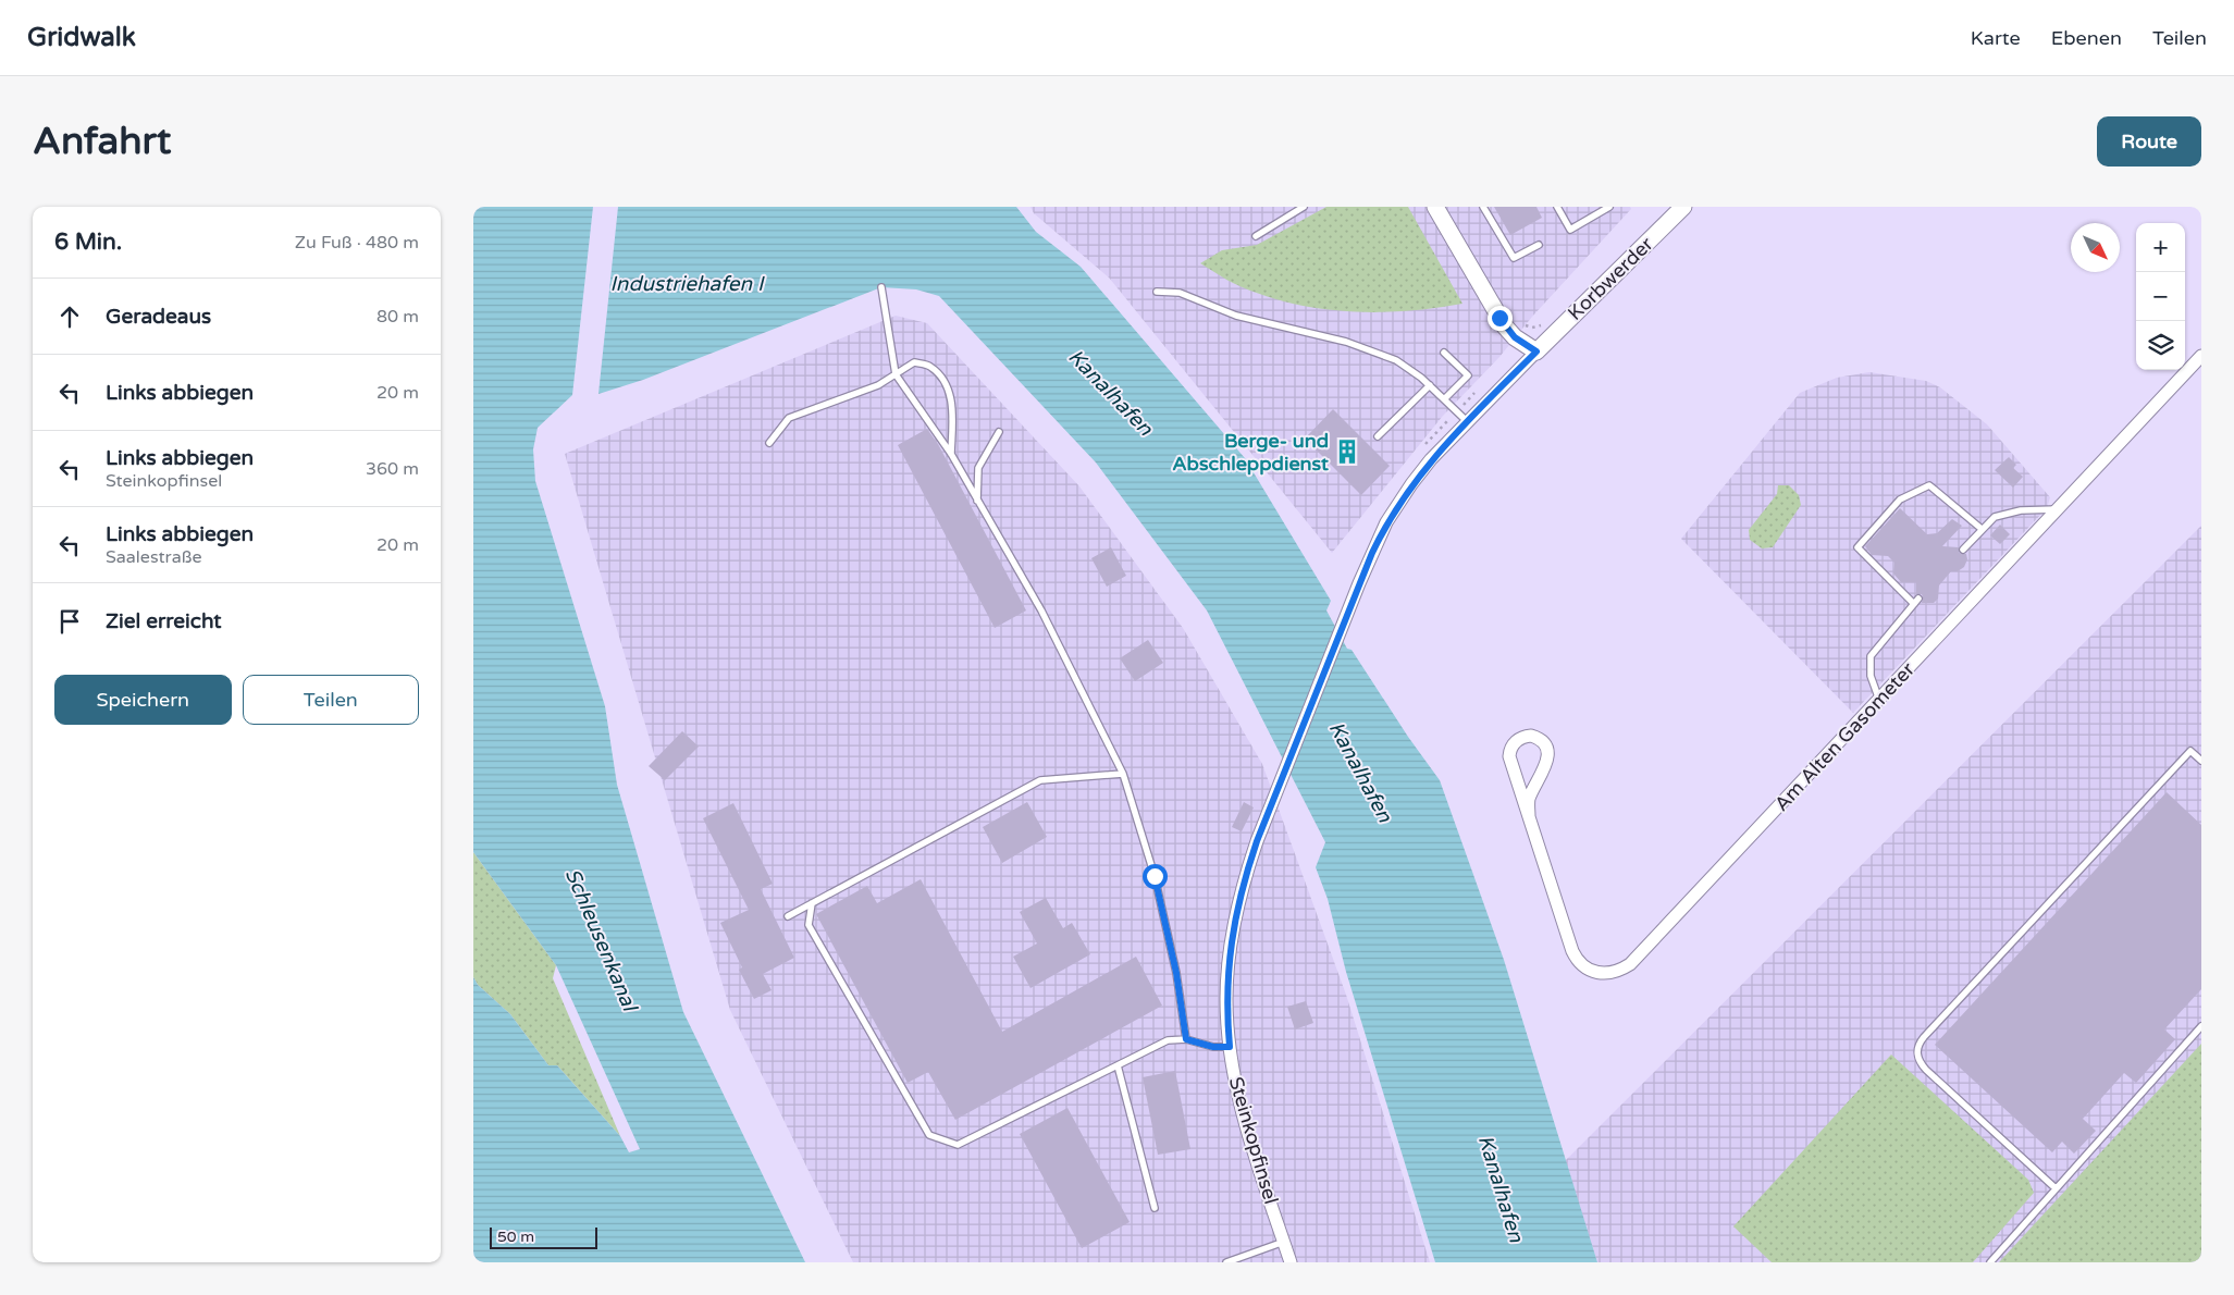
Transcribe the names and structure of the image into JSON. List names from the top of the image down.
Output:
{
  "streets": {
    "main road": ["Korbwerder"],
    "street": ["Am Alten Gasometer", "Steinkopfinsel"]
  },
  "crossings": [
    ["Korbwerder", "Steinkopfinsel"]
  ],
  "water": ["Industriehafen I", "Kanalhafen", "Schleusenkanal"],
  "places": {
    "building": ["Berge- und Abschleppdienst"]
  },
  "scale_bar": "50 m",
  "north": "bottom right",
  "page": {
    "header": "Gridwalk",
    "nav": ["Karte", "Ebenen", "Teilen"],
    "buttons": [
      "Route",
      ["Speichern", "Teilen"]
    ],
    "title": "Anfahrt",
    "heading": ["6 Min.", "Zu Fuß · 480 m"],
    "map_buttons": ["+", "−"],
    "list": [
      ["Geradeaus", "80 m"],
      ["Links abbiegen", "20 m"],
      ["Links abbiegen", "Steinkopfinsel", "360 m"],
      ["Links abbiegen", "Saalestraße", "20 m"],
      "Ziel erreicht"
    ],
    "scale": "50 m"
  }
}
